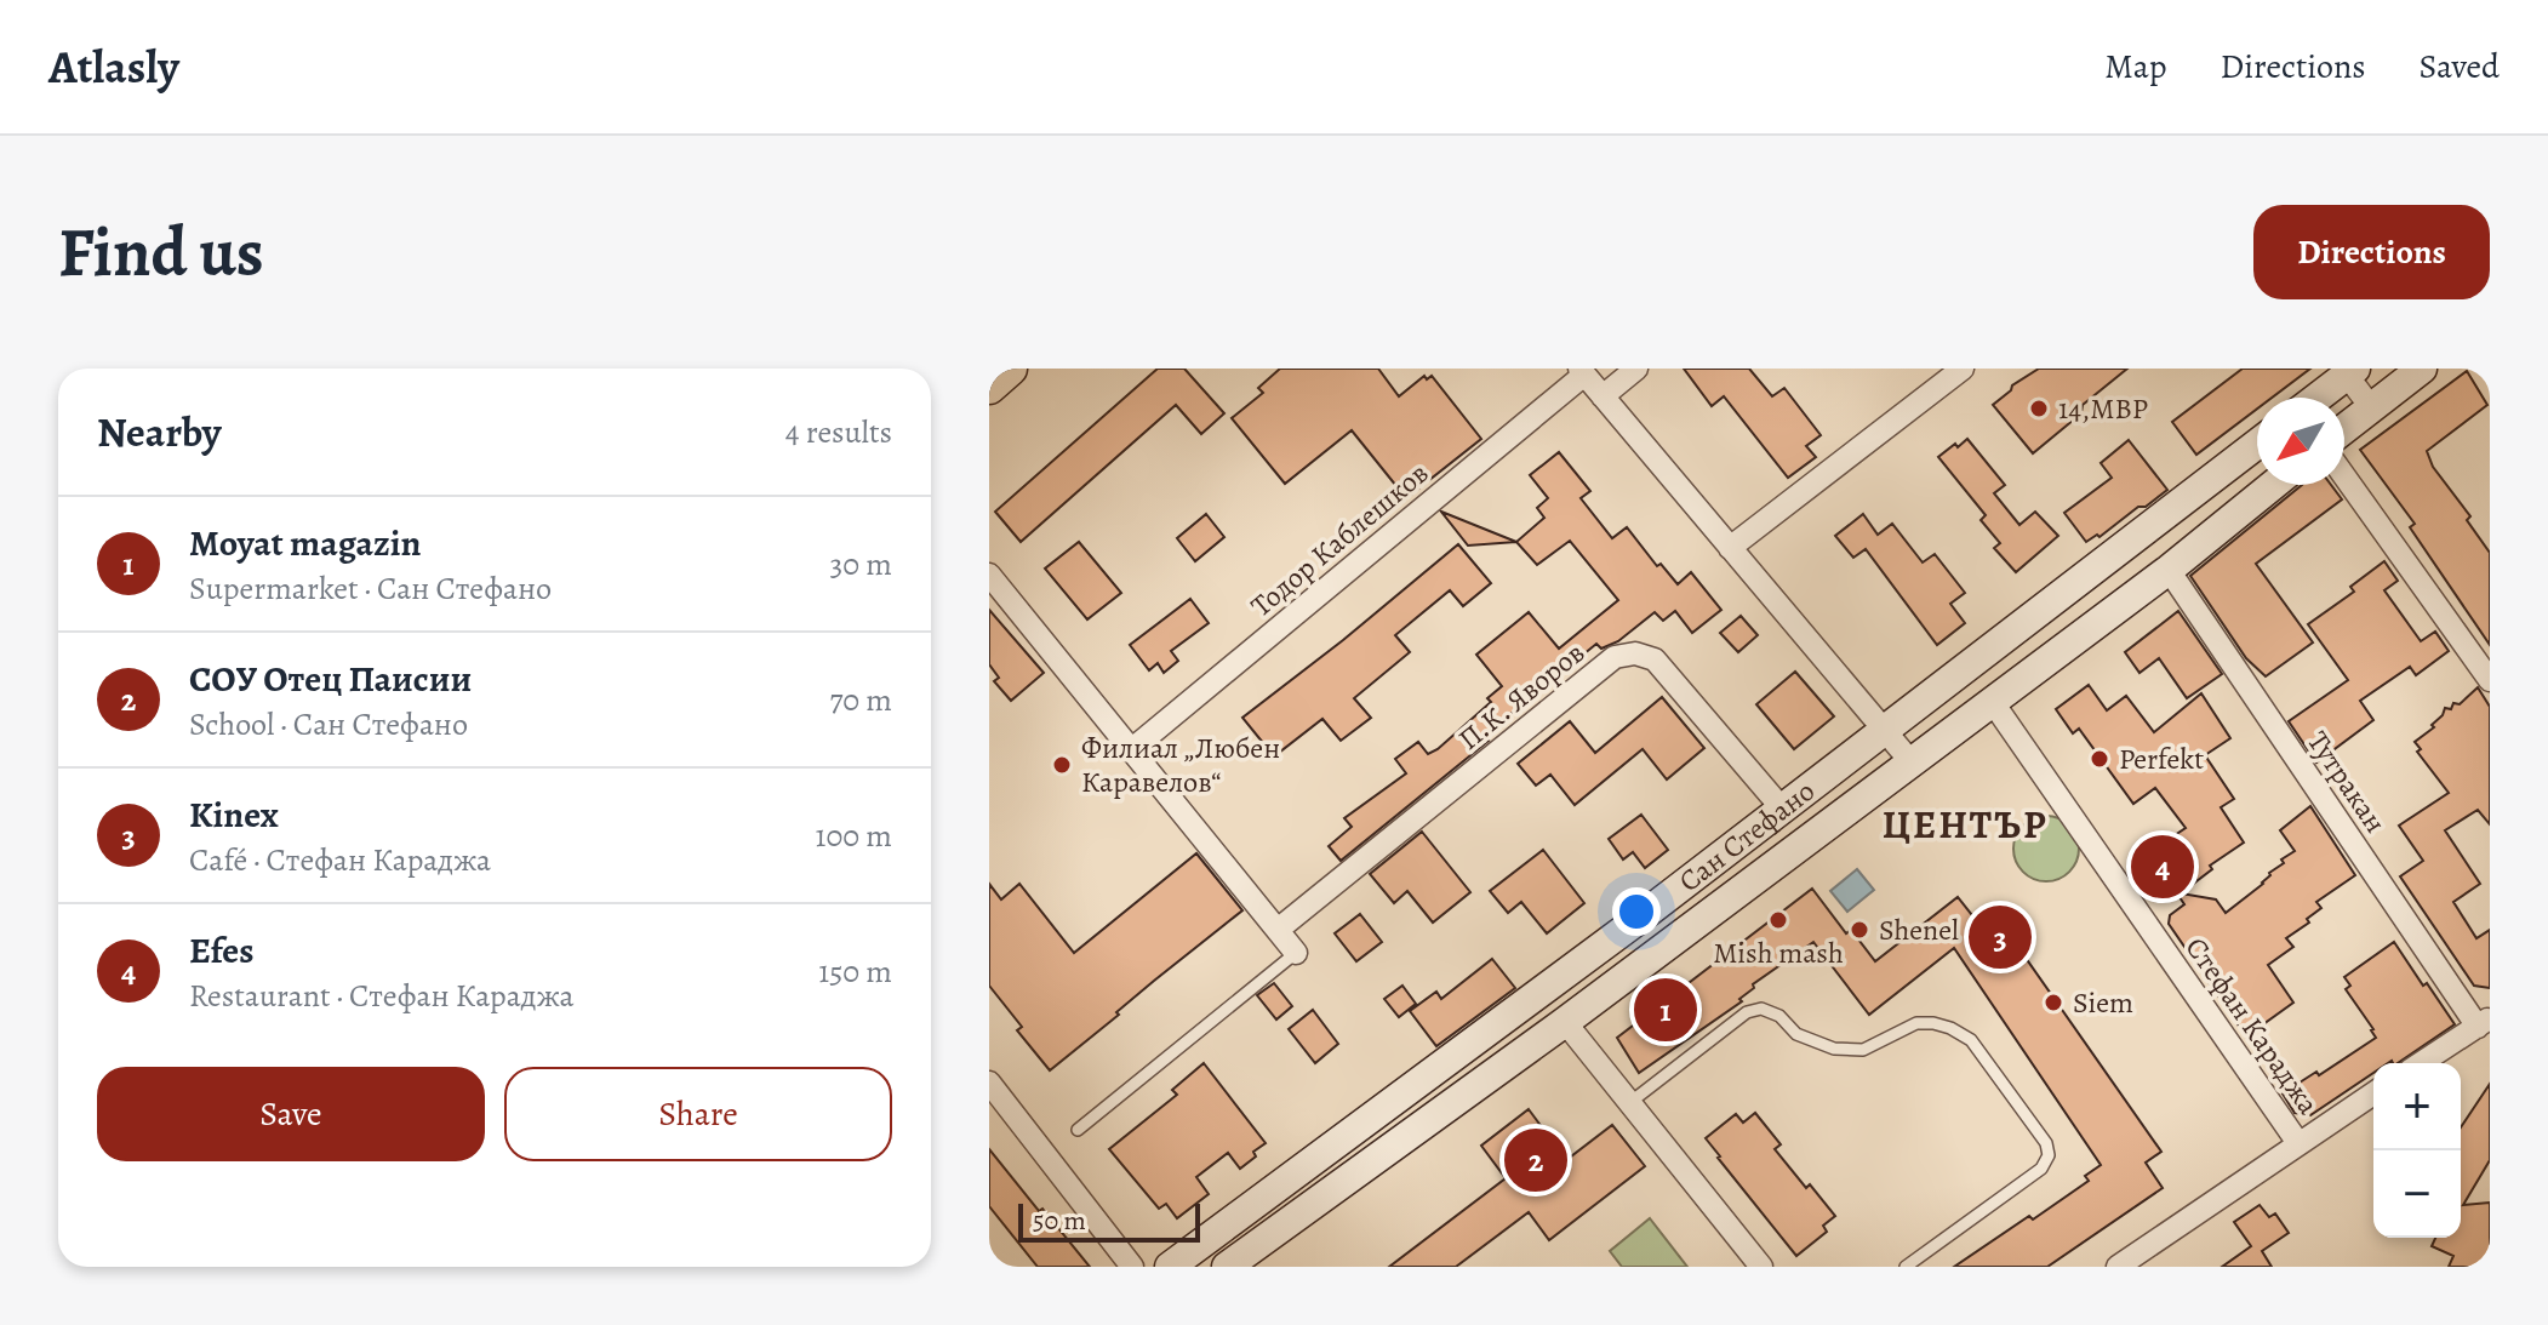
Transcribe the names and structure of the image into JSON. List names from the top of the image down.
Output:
{
  "streets": {
    "main road": ["Сан Стефано"],
    "street": [
      "Тодор Каблешков",
      "П.К. Яворов",
      "Тутракан",
      "Стефан Караджа"
    ]
  },
  "crossings": [
    ["П.К. Яворов", "Сан Стефано"],
    ["Тутракан", "Сан Стефано"],
    ["Сан Стефано", "Стефан Караджа"]
  ],
  "districts": ["ЦЕНТЪР"],
  "places": [
    "14,МВР",
    "Perfekt",
    "Филиал „Любен Каравелов“",
    "Mish mash",
    "Shenel",
    "Siem"
  ],
  "scale_bar": "50 m",
  "north": "bottom left",
  "page": {
    "header": "Atlasly",
    "nav": ["Map", "Directions", "Saved"],
    "buttons": [
      "Directions",
      ["Save", "Share"]
    ],
    "title": "Find us",
    "heading": ["Nearby", "4 results"],
    "list": [
      {
        "mark": "1",
        "name": "Moyat magazin",
        "note": "Supermarket · Сан Стефано",
        "value": "30 m"
      },
      {
        "mark": "2",
        "name": "СОУ Отец Паисии",
        "note": "School · Сан Стефано",
        "value": "70 m"
      },
      {
        "mark": "3",
        "name": "Kinex",
        "note": "Café · Стефан Караджа",
        "value": "100 m"
      },
      {
        "mark": "4",
        "name": "Efes",
        "note": "Restaurant · Стефан Караджа",
        "value": "150 m"
      }
    ],
    "pins": [
      "4",
      "3",
      "1",
      "2"
    ],
    "map_buttons": ["+", "−"],
    "scale": "50 m"
  }
}
